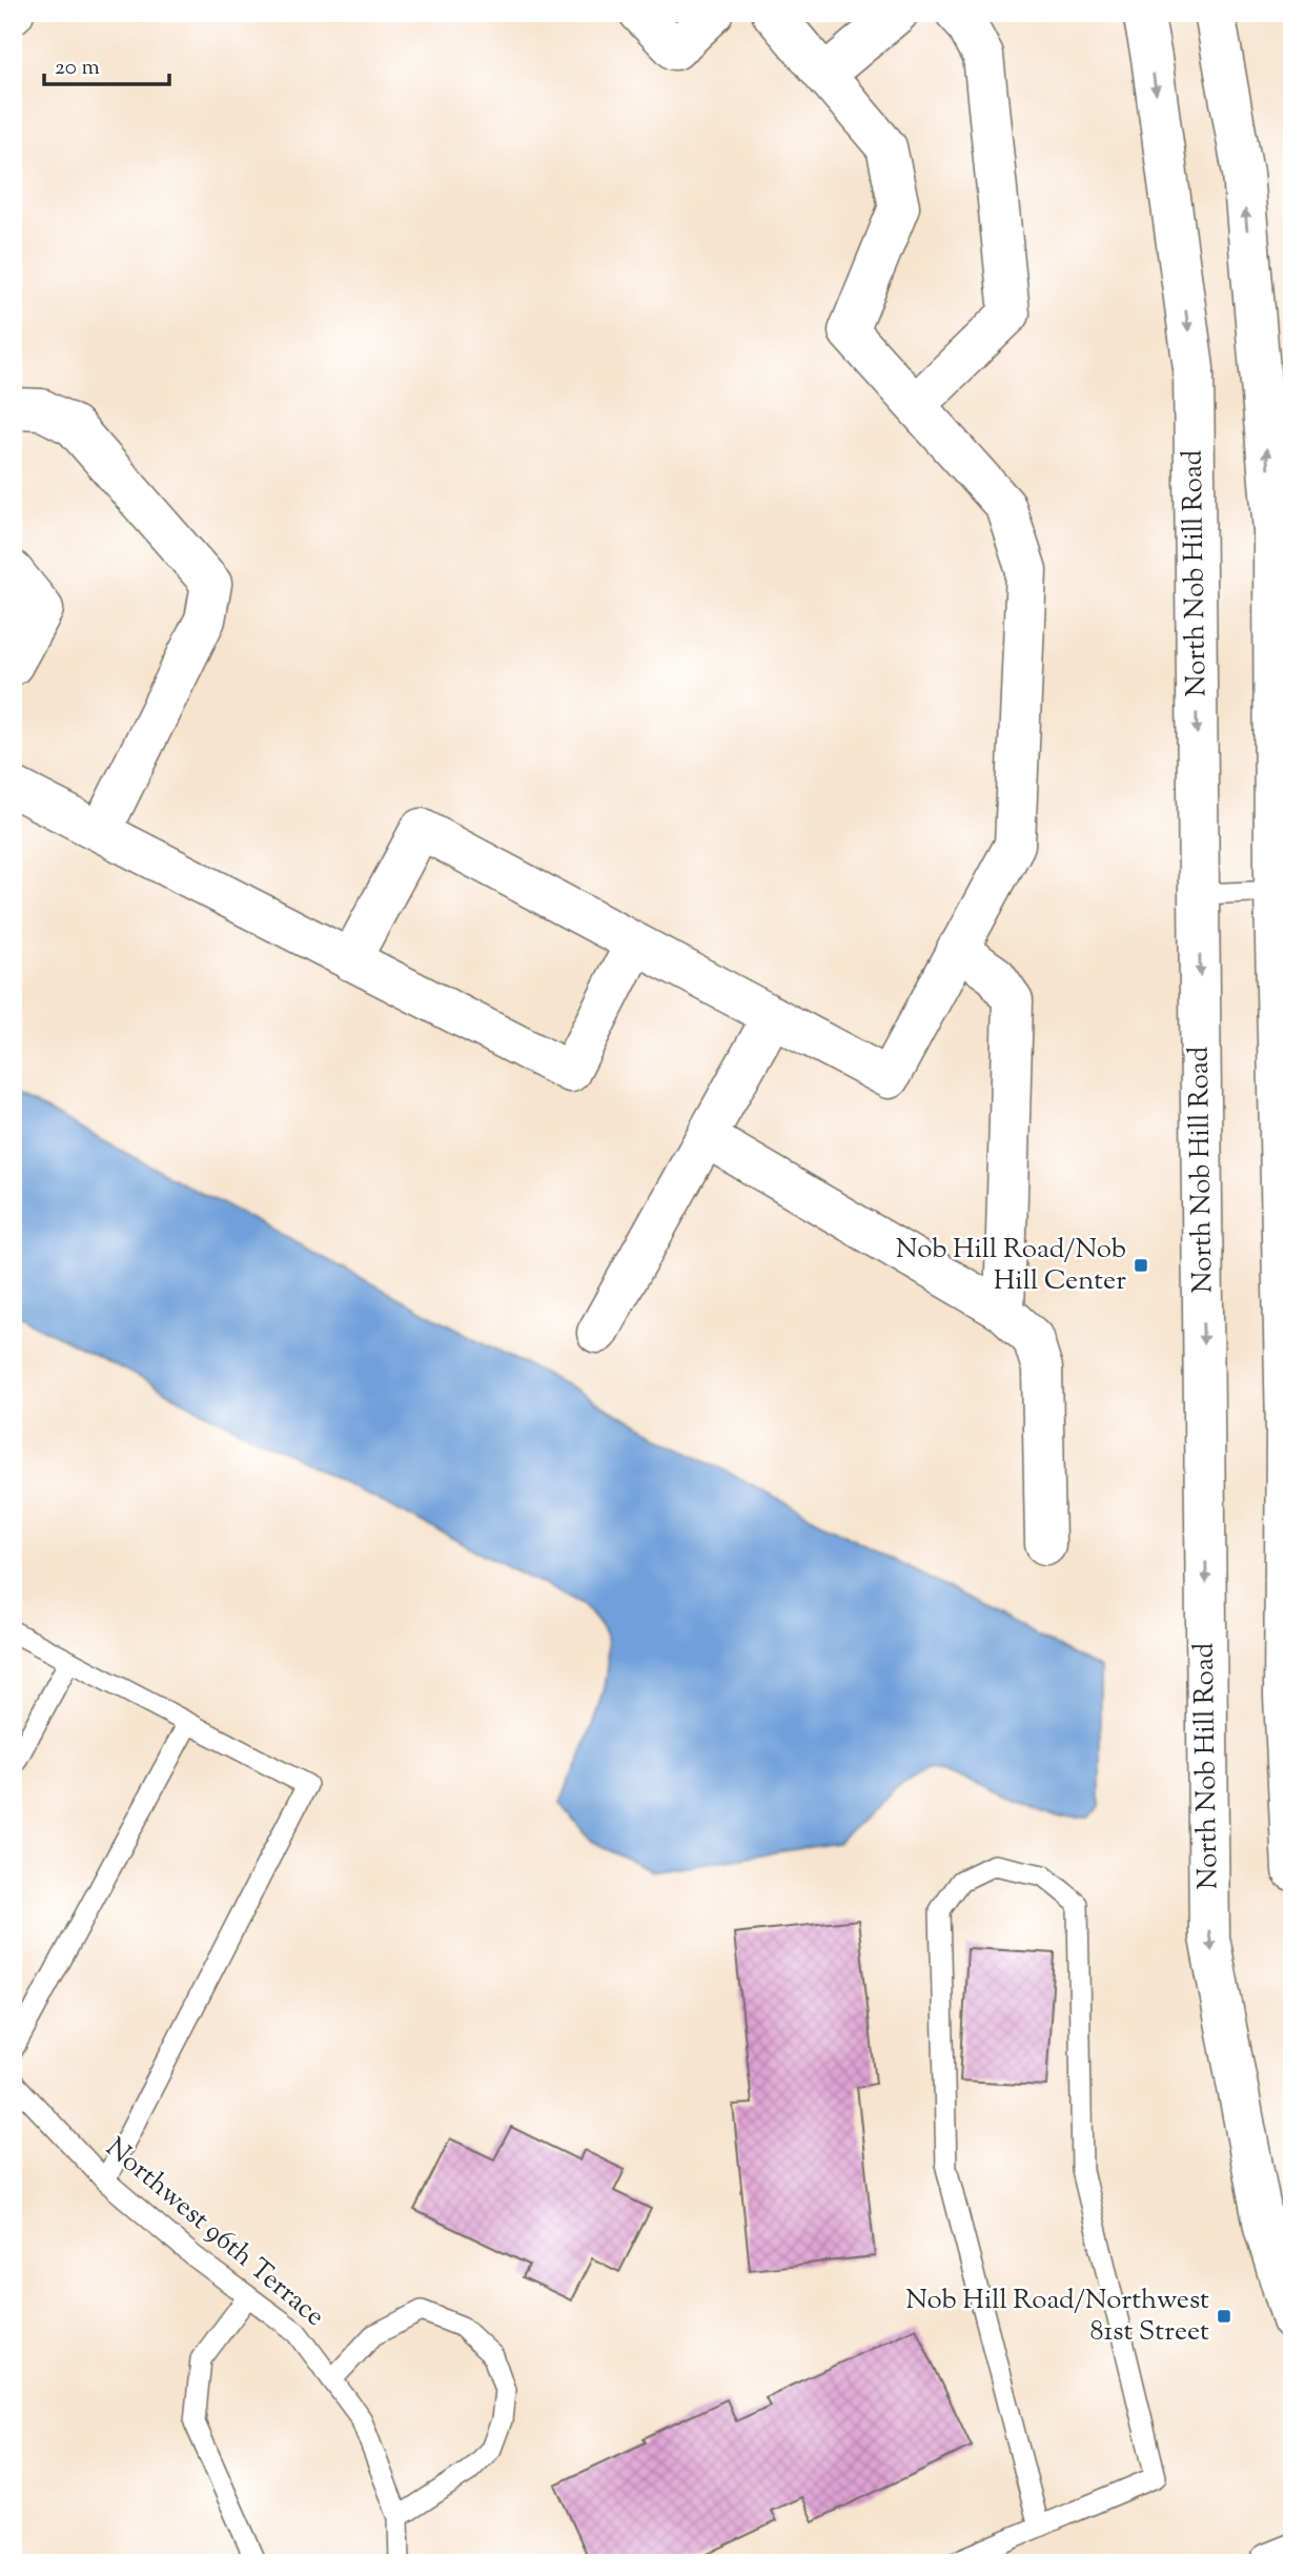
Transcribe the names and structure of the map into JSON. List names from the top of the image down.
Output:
{
  "streets": {
    "street": ["North Nob Hill Road"],
    "lane": ["Northwest 96th Terrace"]
  },
  "places": {
    "transit": ["Nob Hill Road/Nob Hill Center", "Nob Hill Road/Northwest 81st Street"]
  },
  "scale_bar": "20 m"
}
